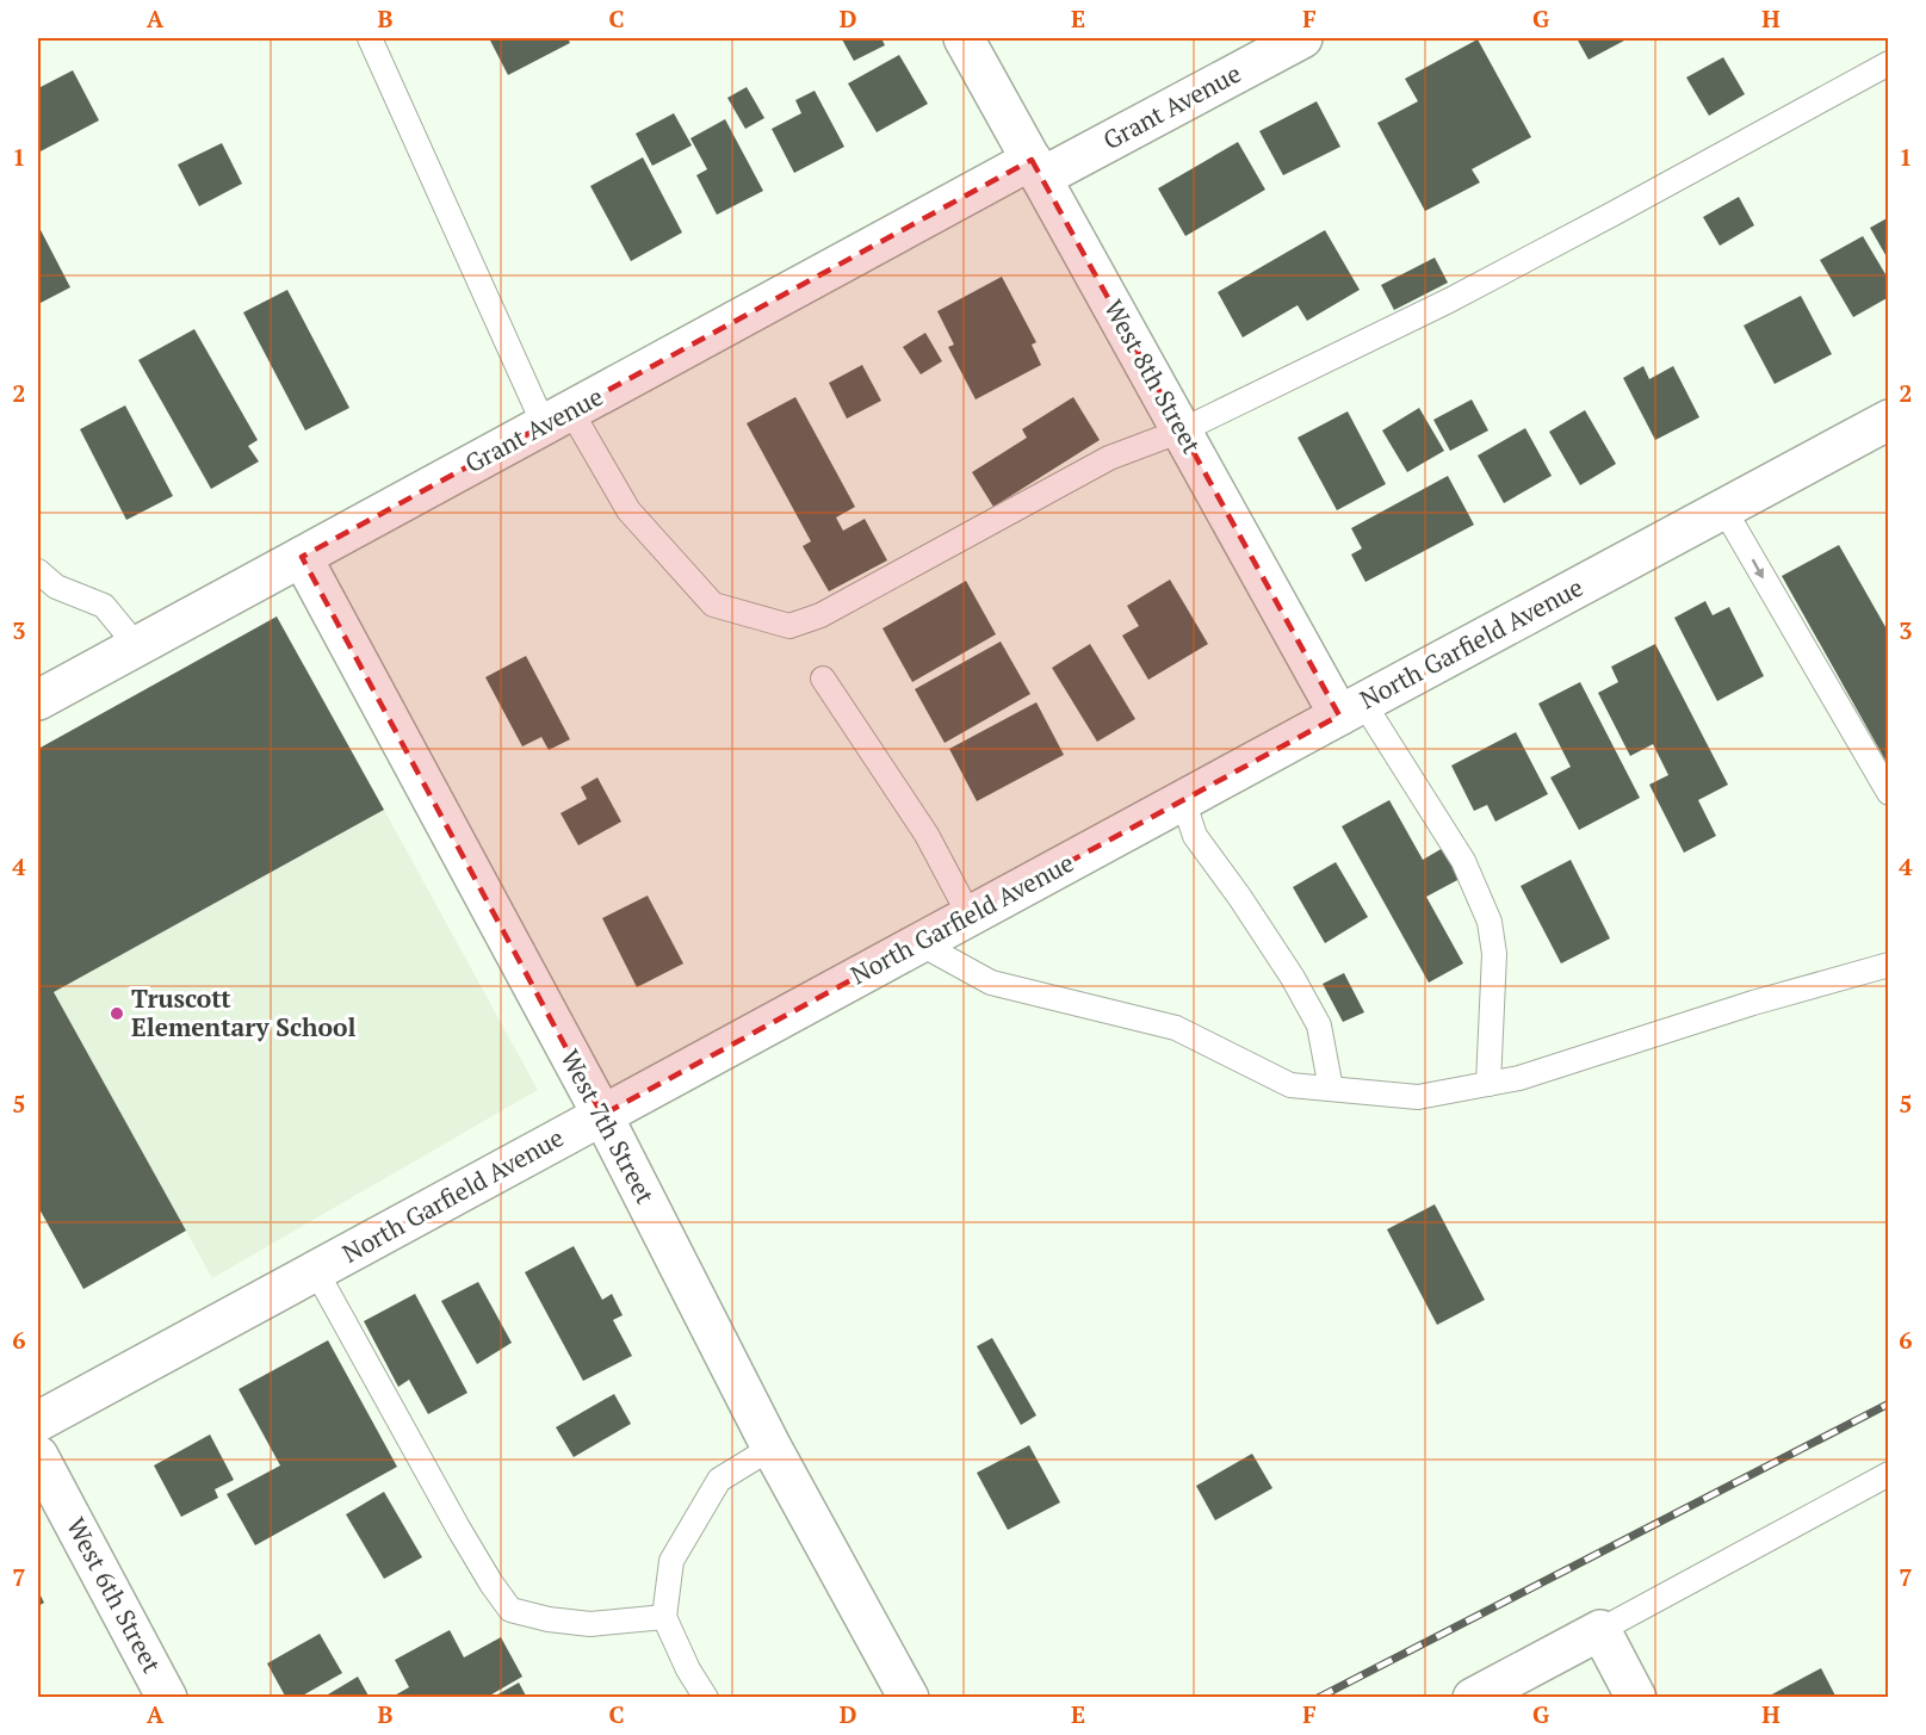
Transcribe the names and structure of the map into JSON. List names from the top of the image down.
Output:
{
  "streets": {
    "street": [
      "Grant Avenue",
      "West 8th Street",
      "North Garfield Avenue",
      "West 7th Street",
      "West 6th Street"
    ]
  },
  "crossings": [
    ["Grant Avenue", "West 8th Street"],
    ["Grant Avenue", "West 7th Street"],
    ["West 8th Street", "North Garfield Avenue"],
    ["North Garfield Avenue", "West 7th Street"]
  ],
  "places": ["Truscott Elementary School"],
  "grid": {
    "columns": [
      "A",
      "B",
      "C",
      "D",
      "E",
      "F",
      "G",
      "H"
    ],
    "rows": [
      "1",
      "2",
      "3",
      "4",
      "5",
      "6",
      "7"
    ]
  }
}
